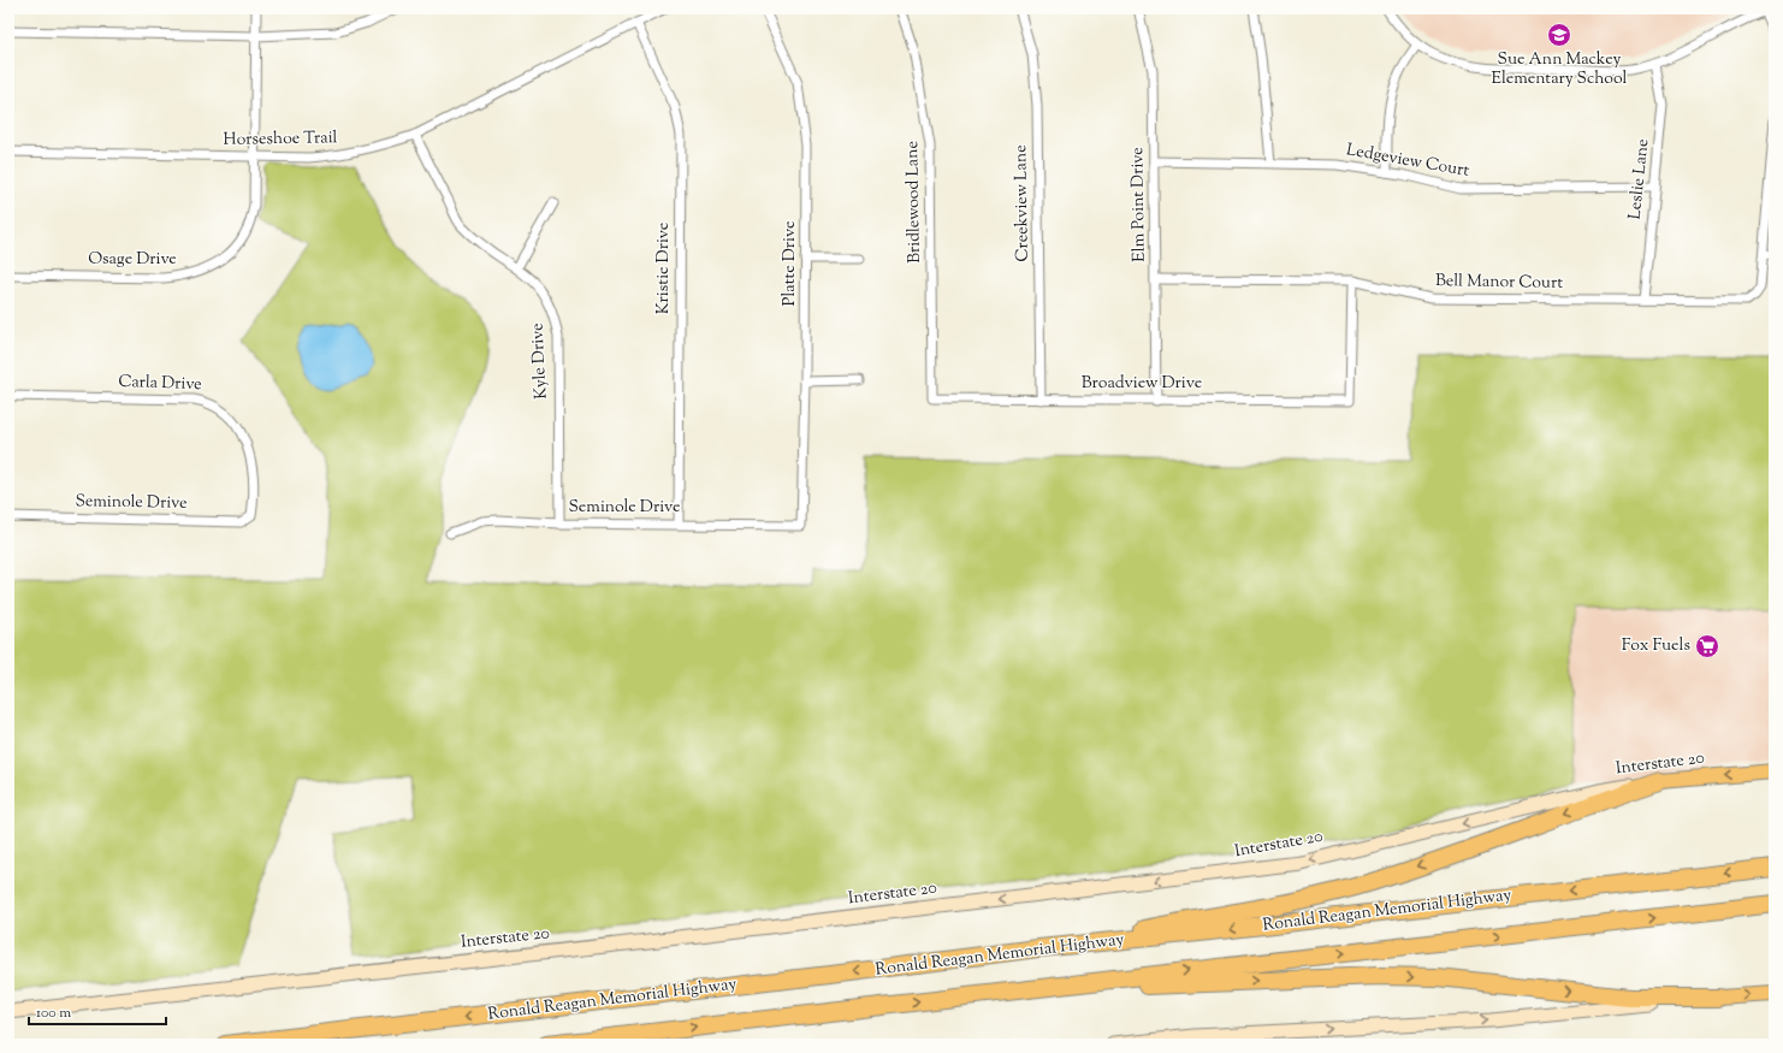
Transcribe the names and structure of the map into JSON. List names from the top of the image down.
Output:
{
  "streets": {
    "highway": ["Ronald Reagan Memorial Highway"],
    "main road": ["Interstate 20"],
    "street": [
      "Horseshoe Trail",
      "Ledgeview Court",
      "Leslie Lane",
      "Bridlewood Lane",
      "Creekview Lane",
      "Elm Point Drive",
      "Osage Drive",
      "Platte Drive",
      "Kristie Drive",
      "Bell Manor Court",
      "Kyle Drive",
      "Carla Drive",
      "Broadview Drive",
      "Seminole Drive"
    ]
  },
  "crossings": [
    ["Horseshoe Trail", "Osage Drive"],
    ["Horseshoe Trail", "Kristie Drive"],
    ["Horseshoe Trail", "Kyle Drive"],
    ["Ledgeview Court", "Leslie Lane"],
    ["Ledgeview Court", "Elm Point Drive"],
    ["Leslie Lane", "Bell Manor Court"],
    ["Bridlewood Lane", "Broadview Drive"],
    ["Creekview Lane", "Broadview Drive"],
    ["Elm Point Drive", "Bell Manor Court"],
    ["Elm Point Drive", "Broadview Drive"],
    ["Platte Drive", "Seminole Drive"],
    ["Kristie Drive", "Seminole Drive"],
    ["Bell Manor Court", "Broadview Drive"],
    ["Kyle Drive", "Seminole Drive"],
    ["Carla Drive", "Seminole Drive"]
  ],
  "one_way": ["Interstate 20"],
  "places": {
    "school or university": ["Sue Ann Mackey Elementary School"],
    "supermarket": ["Fox Fuels"]
  },
  "scale_bar": "100 m"
}
